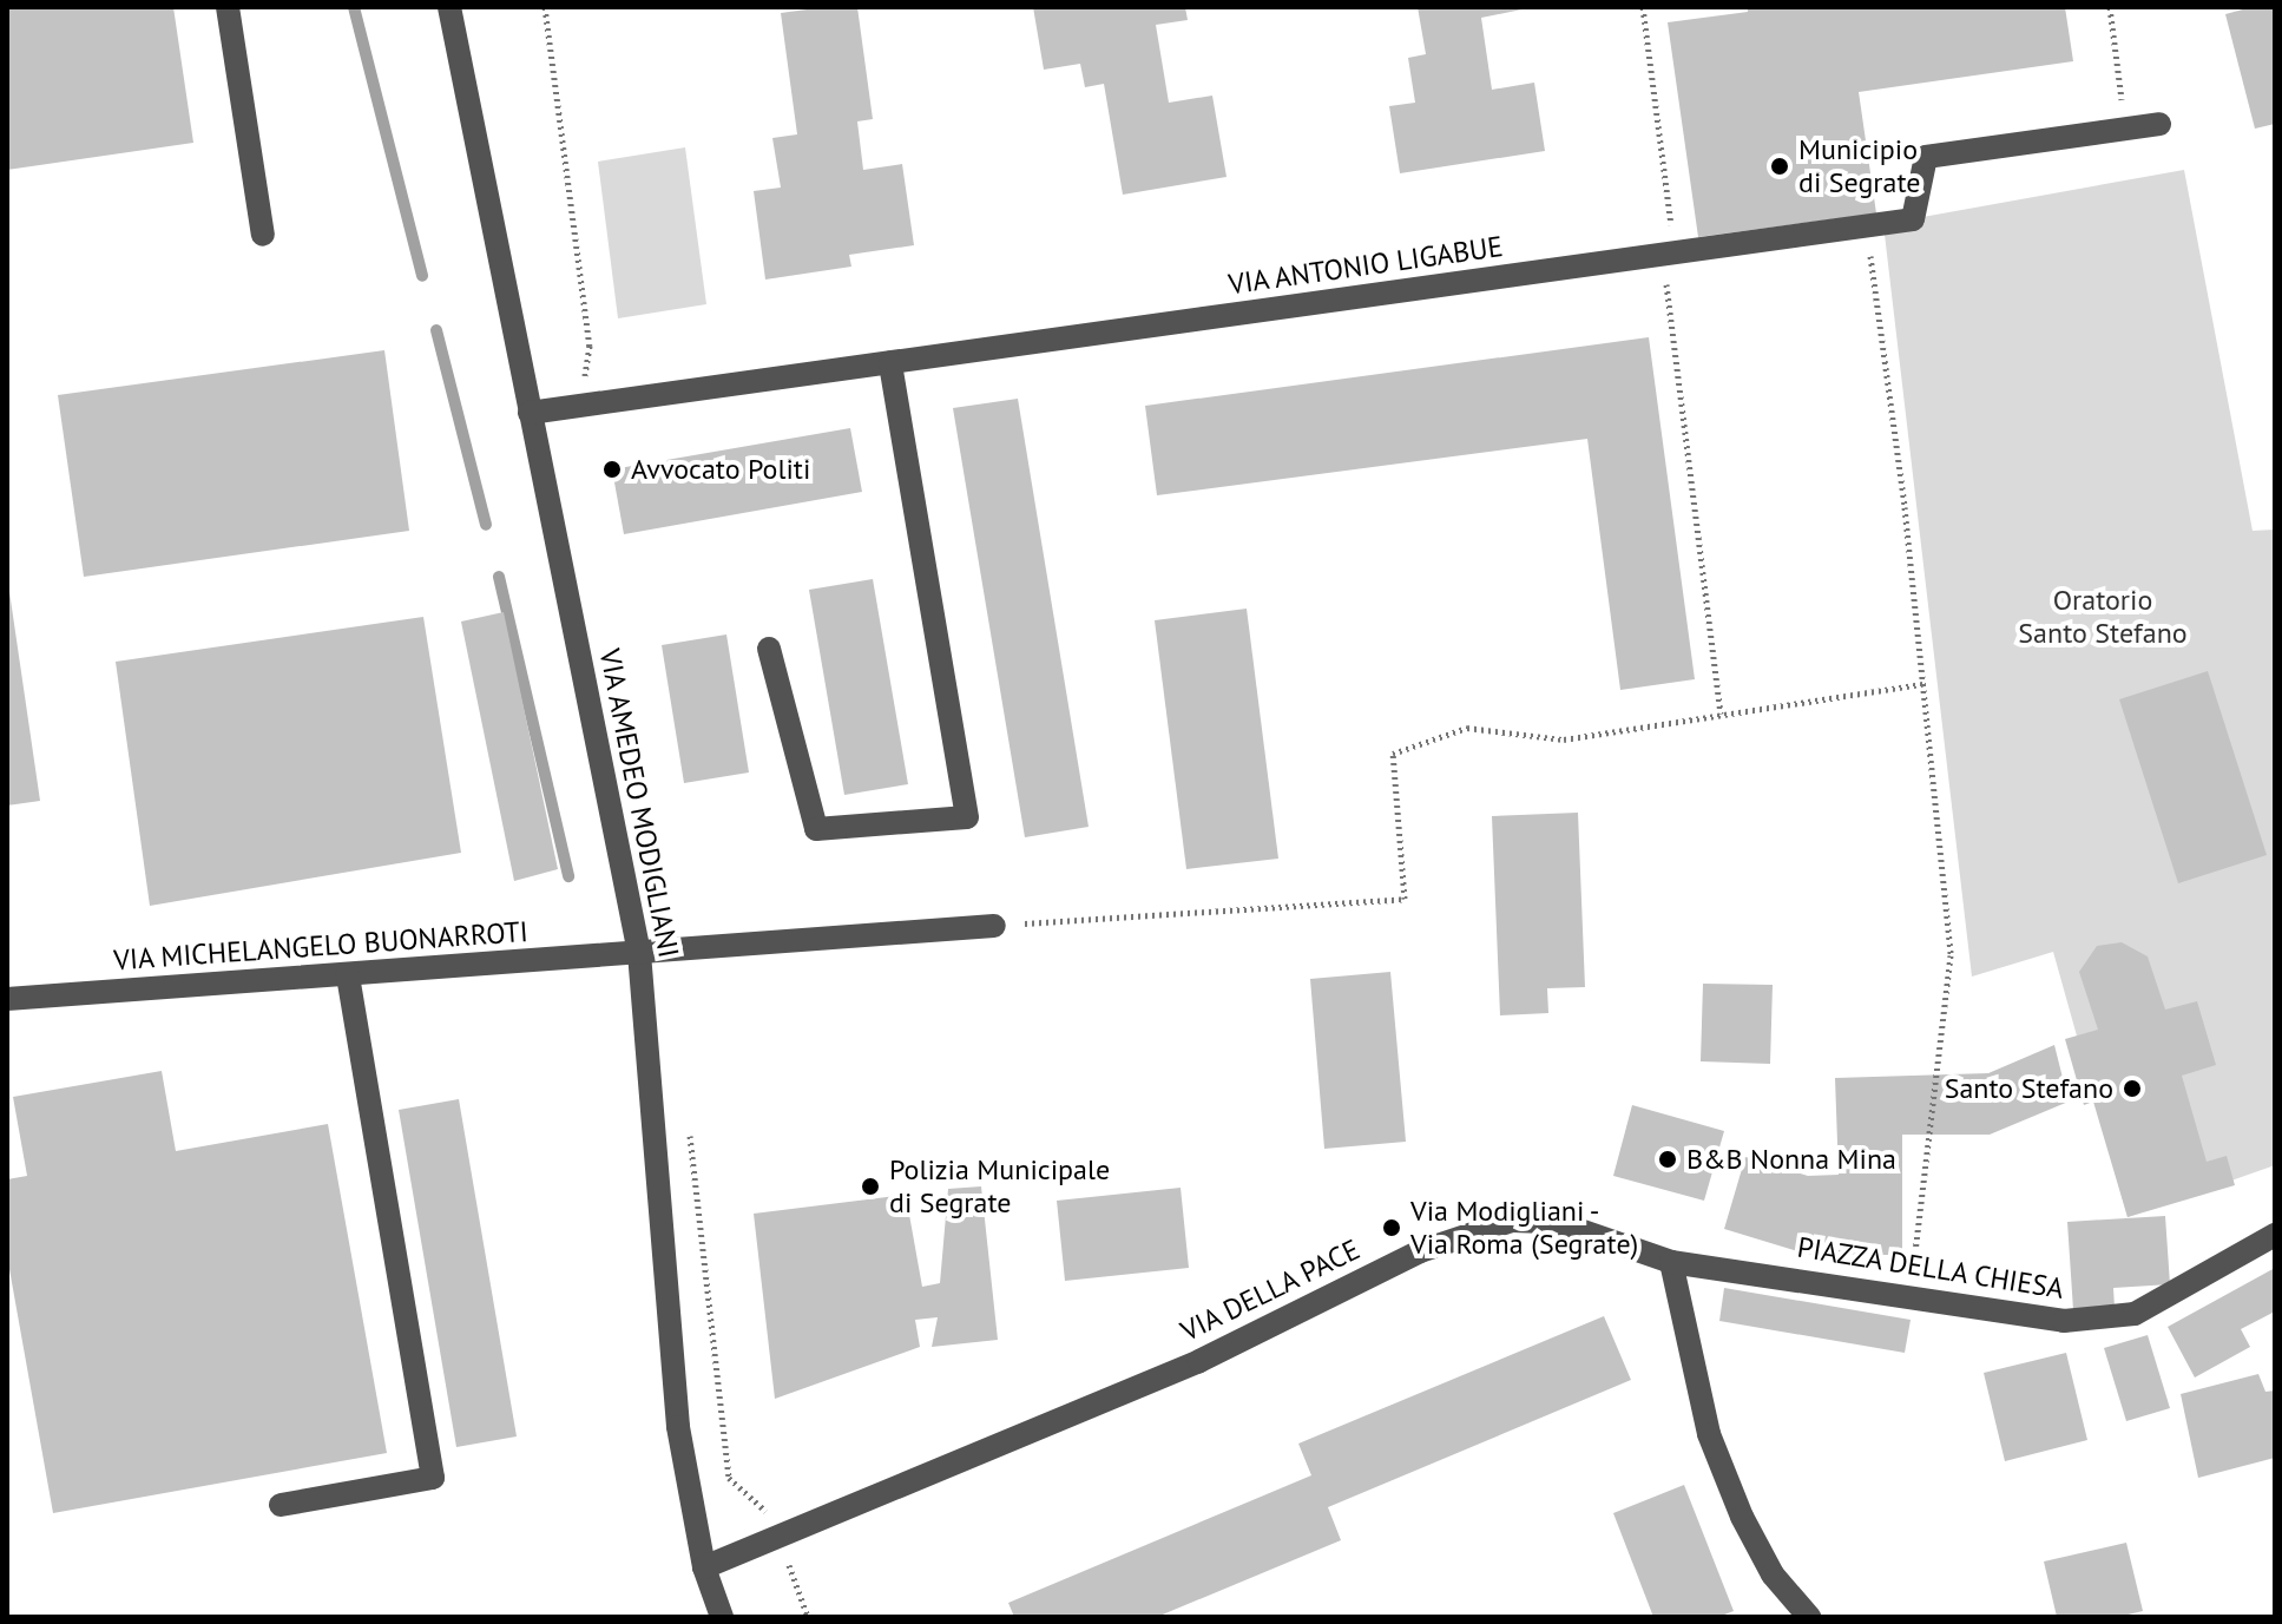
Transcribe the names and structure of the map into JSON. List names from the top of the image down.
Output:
{
  "streets": {
    "street": [
      "VIA ANTONIO LIGABUE",
      "VIA AMEDEO MODIGLIANI",
      "VIA MICHELANGELO BUONARROTI",
      "PIAZZA DELLA CHIESA",
      "VIA DELLA PACE"
    ]
  },
  "crossings": [
    ["VIA ANTONIO LIGABUE", "VIA AMEDEO MODIGLIANI"],
    ["VIA AMEDEO MODIGLIANI", "VIA MICHELANGELO BUONARROTI"],
    ["VIA AMEDEO MODIGLIANI", "VIA DELLA PACE"],
    ["PIAZZA DELLA CHIESA", "VIA DELLA PACE"]
  ],
  "parks": ["Oratorio Santo Stefano"],
  "places": [
    "Municipio di Segrate",
    "Avvocato Politi",
    "Santo Stefano",
    "B&B Nonna Mina",
    "Polizia Municipale di Segrate",
    "Via Modigliani - Via Roma (Segrate)"
  ]
}
